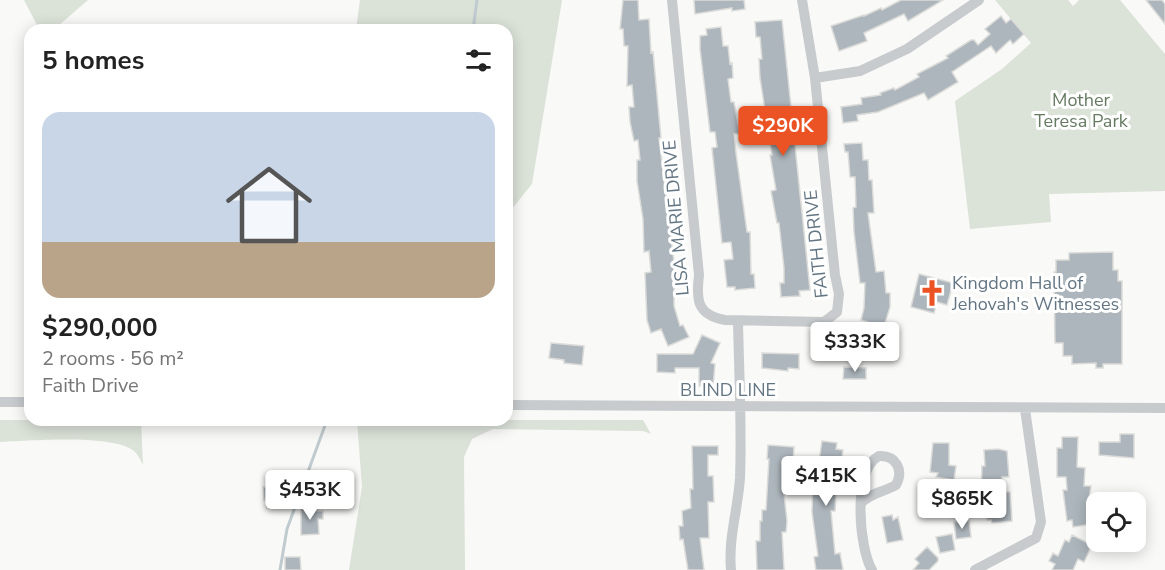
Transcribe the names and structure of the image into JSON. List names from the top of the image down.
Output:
{
  "streets": {
    "street": ["LISA MARIE DRIVE", "FAITH DRIVE", "BLIND LINE"]
  },
  "crossings": [
    ["LISA MARIE DRIVE", "FAITH DRIVE"]
  ],
  "parks": ["Mother Teresa Park"],
  "places": {
    "church": ["Kingdom Hall of Jehovah's Witnesses"]
  },
  "page": {
    "heading": "5 homes",
    "list": [
      {
        "name": "$290,000",
        "note": "2 rooms · 56 m² · Faith Drive"
      }
    ],
    "price": [
      "$290K",
      "$333K",
      "$415K",
      "$453K",
      "$865K"
    ]
  }
}
